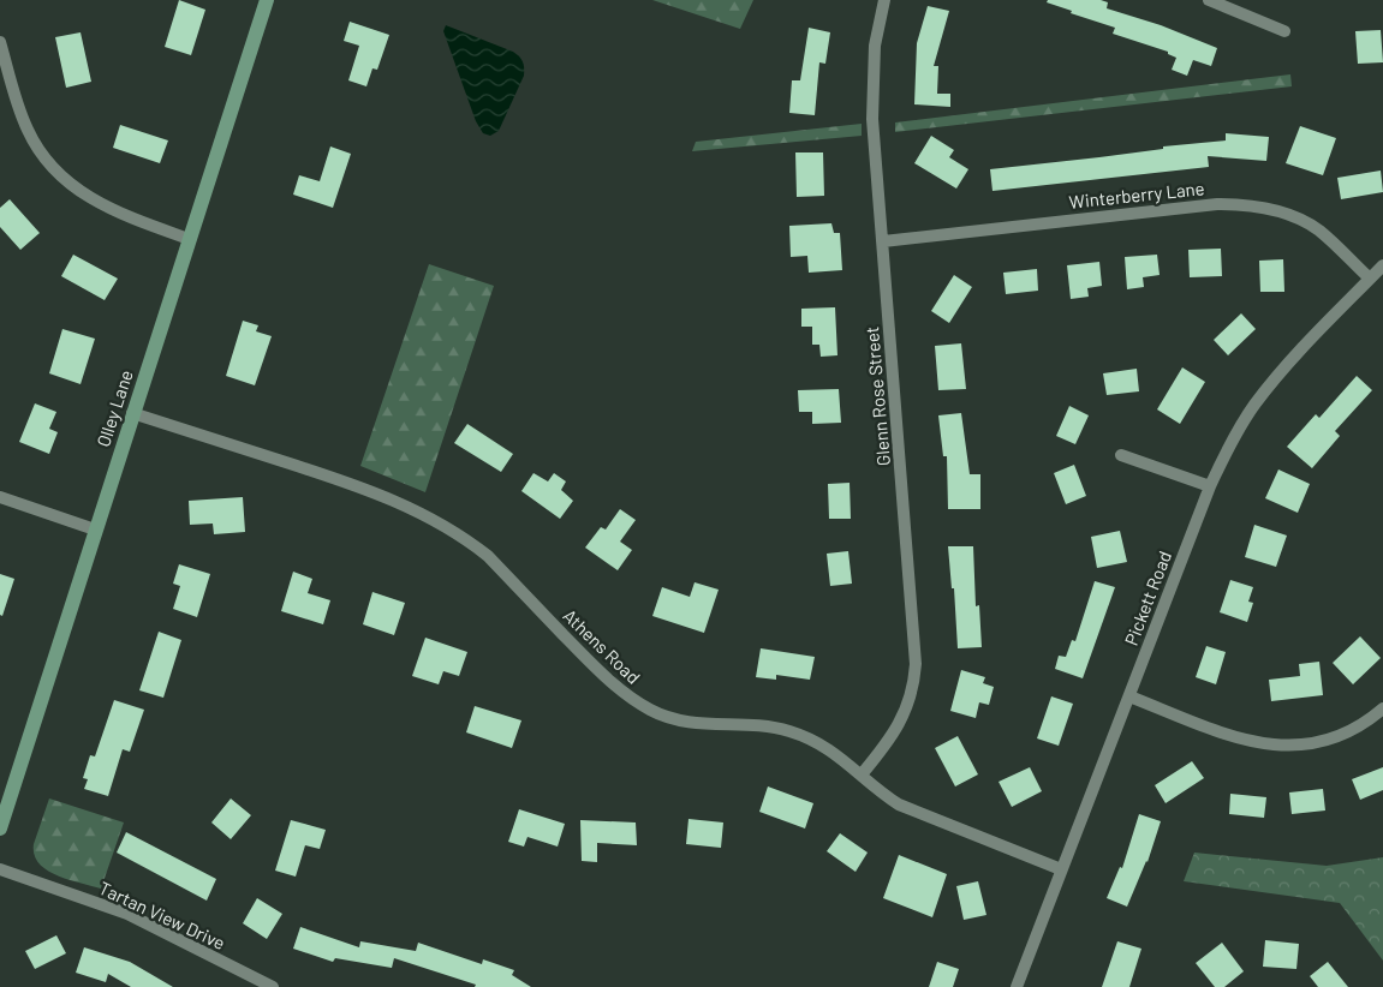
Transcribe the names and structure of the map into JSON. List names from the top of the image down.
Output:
{
  "streets": {
    "main road": ["Olley Lane"],
    "street": [
      "Winterberry Lane",
      "Glenn Rose Street",
      "Pickett Road",
      "Athens Road",
      "Tartan View Drive"
    ]
  },
  "crossings": [
    ["Winterberry Lane", "Glenn Rose Street"],
    ["Winterberry Lane", "Pickett Road"],
    ["Glenn Rose Street", "Athens Road"],
    ["Olley Lane", "Athens Road"],
    ["Pickett Road", "Athens Road"]
  ]
}
